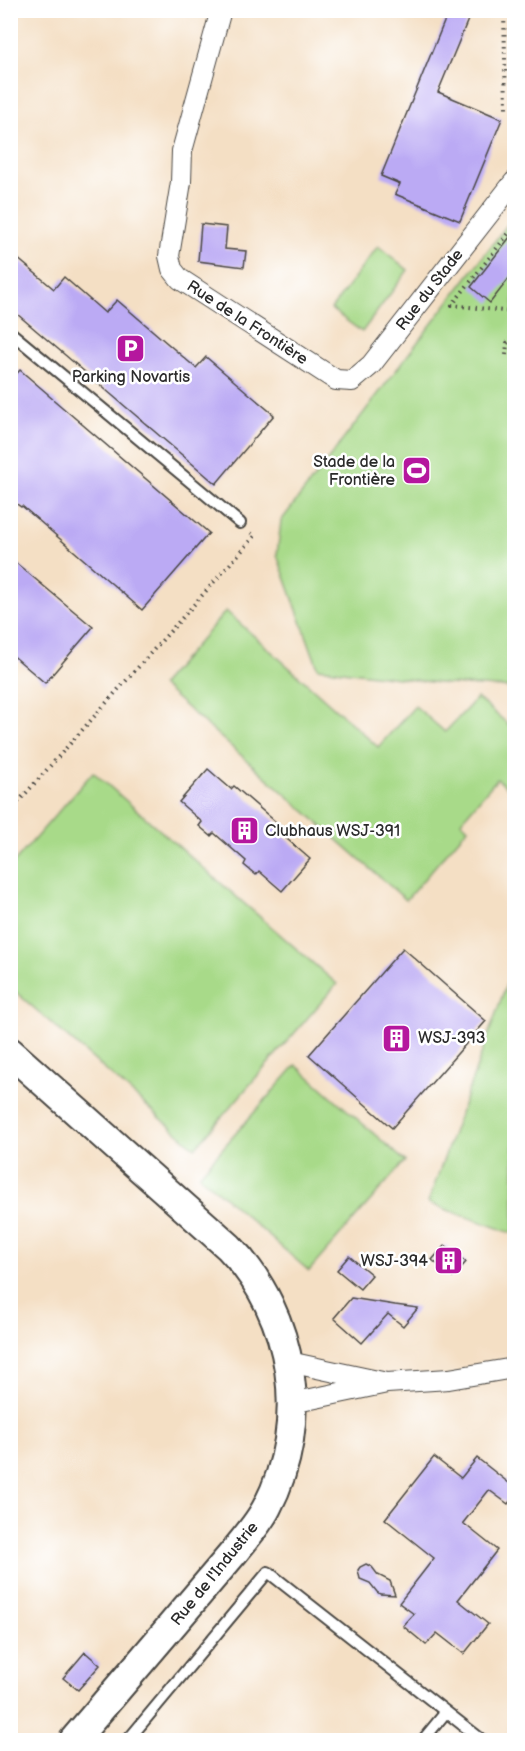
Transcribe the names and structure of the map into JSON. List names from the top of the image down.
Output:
{
  "streets": {
    "main road": ["Rue de l'Industrie"],
    "street": ["Rue du Stade", "Rue de la Frontière"]
  },
  "crossings": [
    ["Rue du Stade", "Rue de la Frontière"]
  ],
  "places": {
    "parking": ["Parking Novartis"],
    "sports": ["Stade de la Frontière"],
    "building": ["Clubhaus WSJ-391", "WSJ-393", "WSJ-394"]
  }
}
